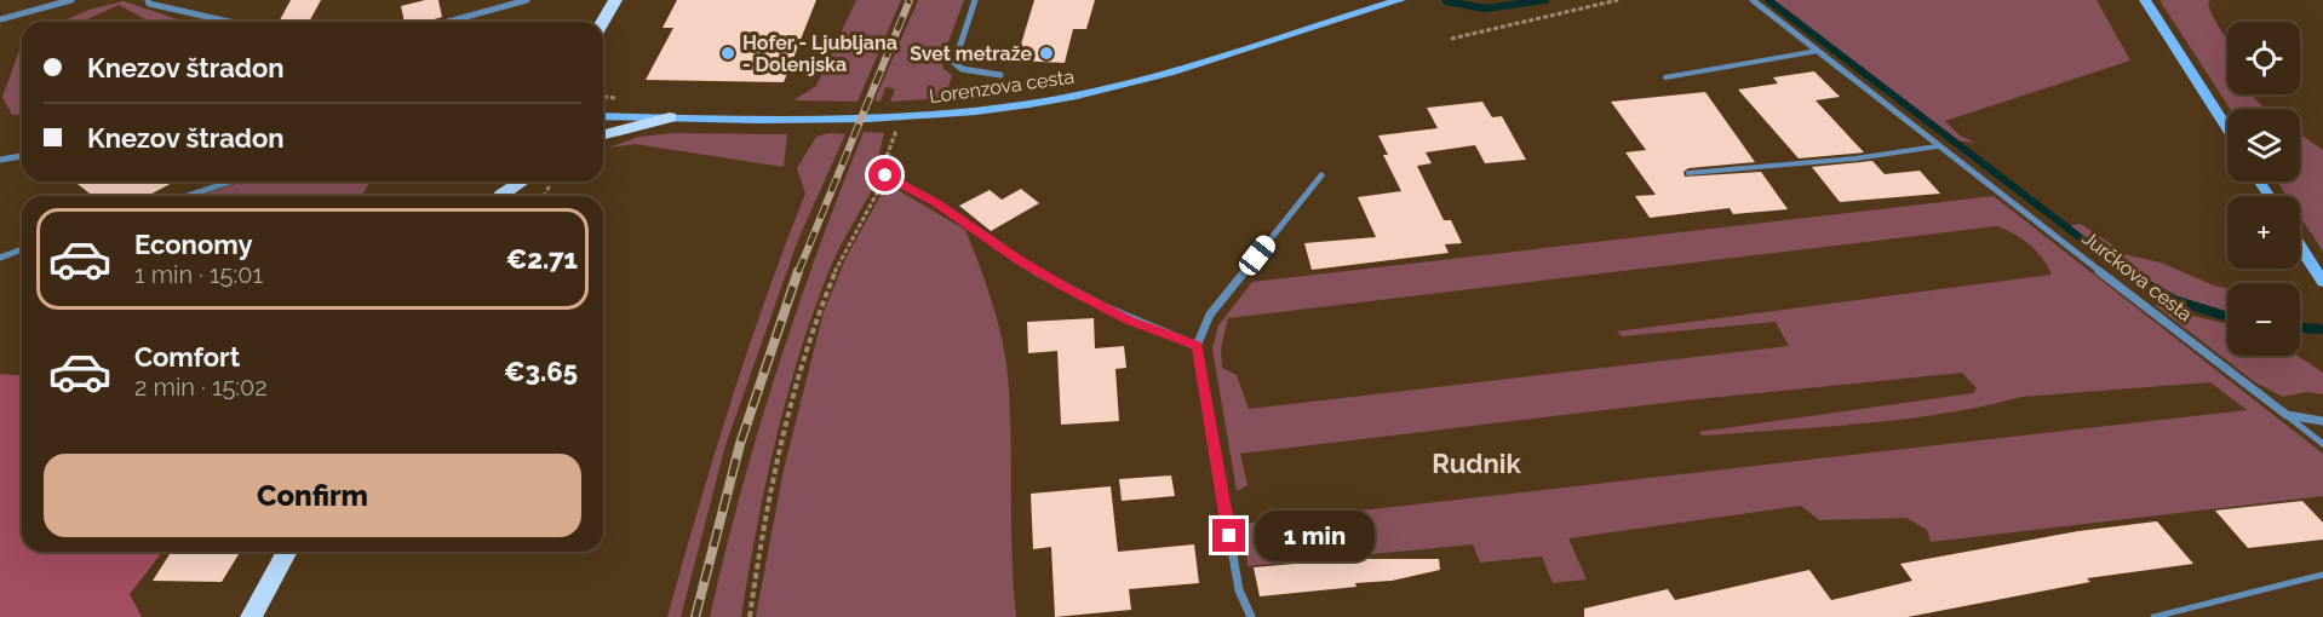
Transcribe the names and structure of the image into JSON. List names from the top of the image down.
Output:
{
  "streets": {
    "street": ["Lorenzova cesta", "Jurčkova cesta"]
  },
  "districts": ["Rudnik"],
  "places": ["Hofer - Ljubljana - Dolenjska", "Svet metraže"],
  "page": {
    "map_buttons": ["+", "−"],
    "banner": ["Knezov štradon", "Knezov štradon"],
    "list": [
      {
        "name": "Economy",
        "note": "1 min · 15:01",
        "value": "€2.71"
      },
      {
        "name": "Comfort",
        "note": "2 min · 15:02",
        "value": "€3.65"
      }
    ],
    "buttons": "Confirm",
    "bubble": "1 min"
  }
}
